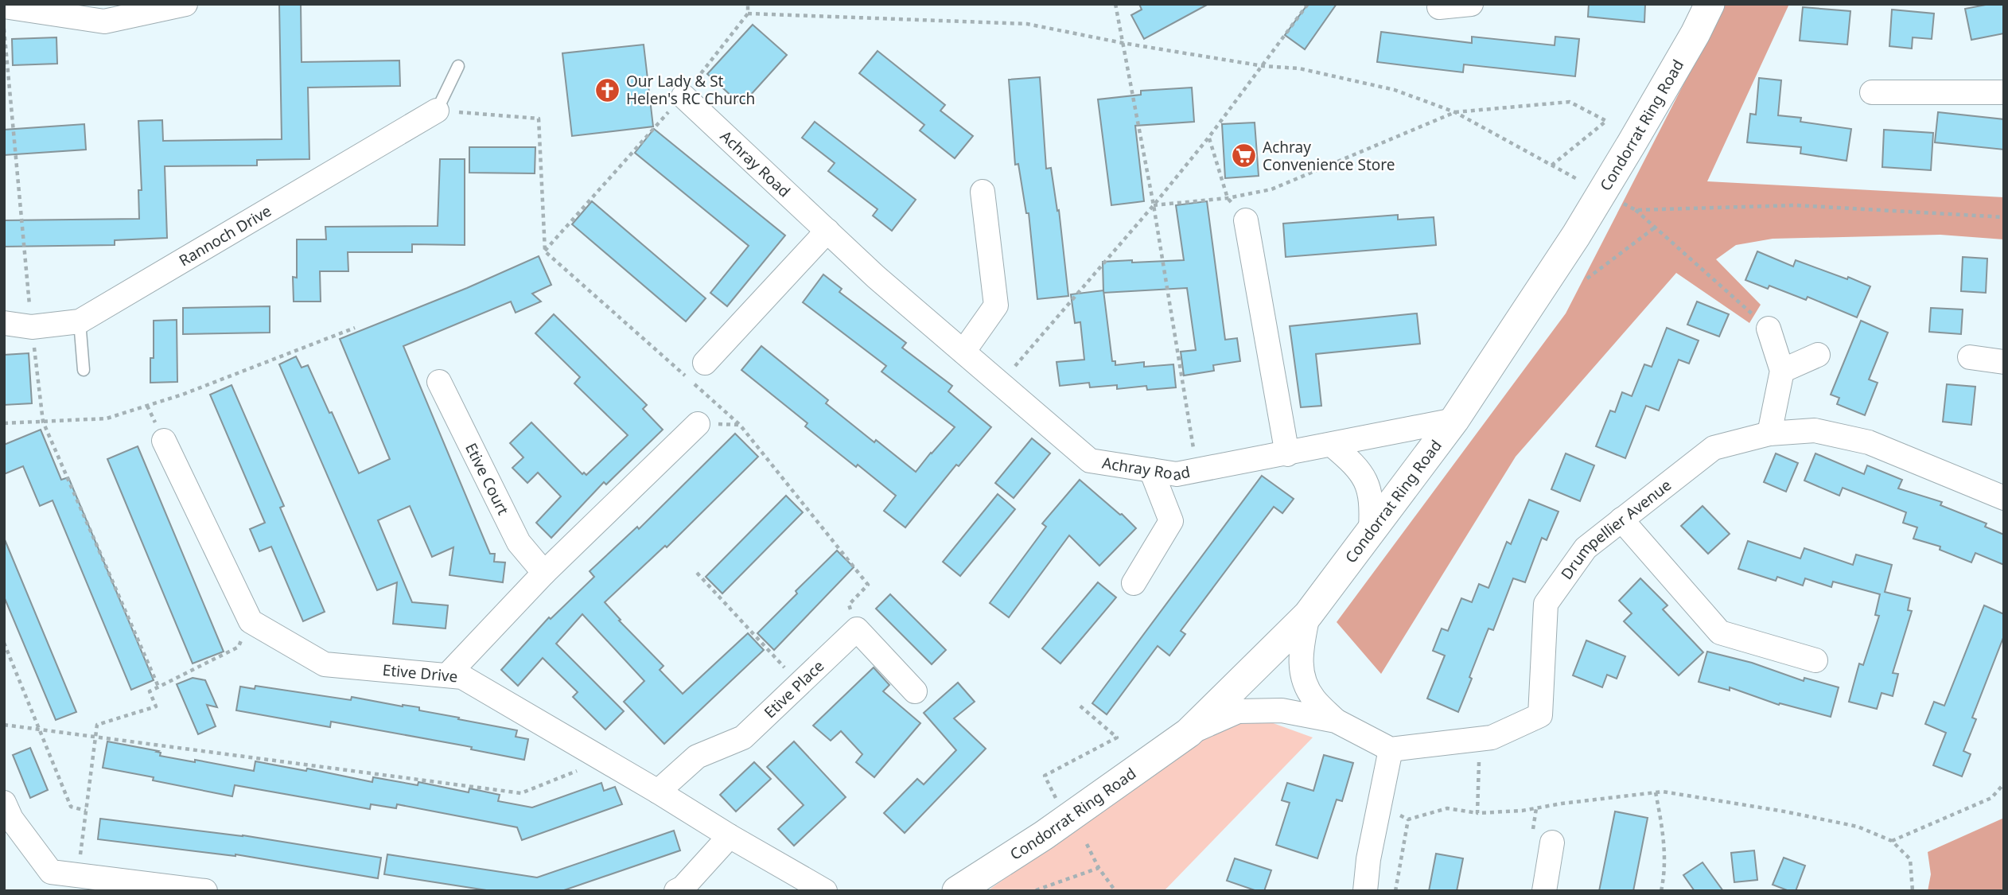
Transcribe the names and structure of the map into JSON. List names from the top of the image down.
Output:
{
  "streets": {
    "street": [
      "Condorrat Ring Road",
      "Achray Road",
      "Rannoch Drive",
      "Etive Court",
      "Drumpellier Avenue",
      "Etive Drive",
      "Etive Place"
    ]
  },
  "crossings": [
    ["Condorrat Ring Road", "Achray Road"],
    ["Etive Drive", "Etive Place"]
  ],
  "places": {
    "church": ["Our Lady & St Helen's RC Church"],
    "supermarket": ["Achray Convenience Store"]
  }
}
